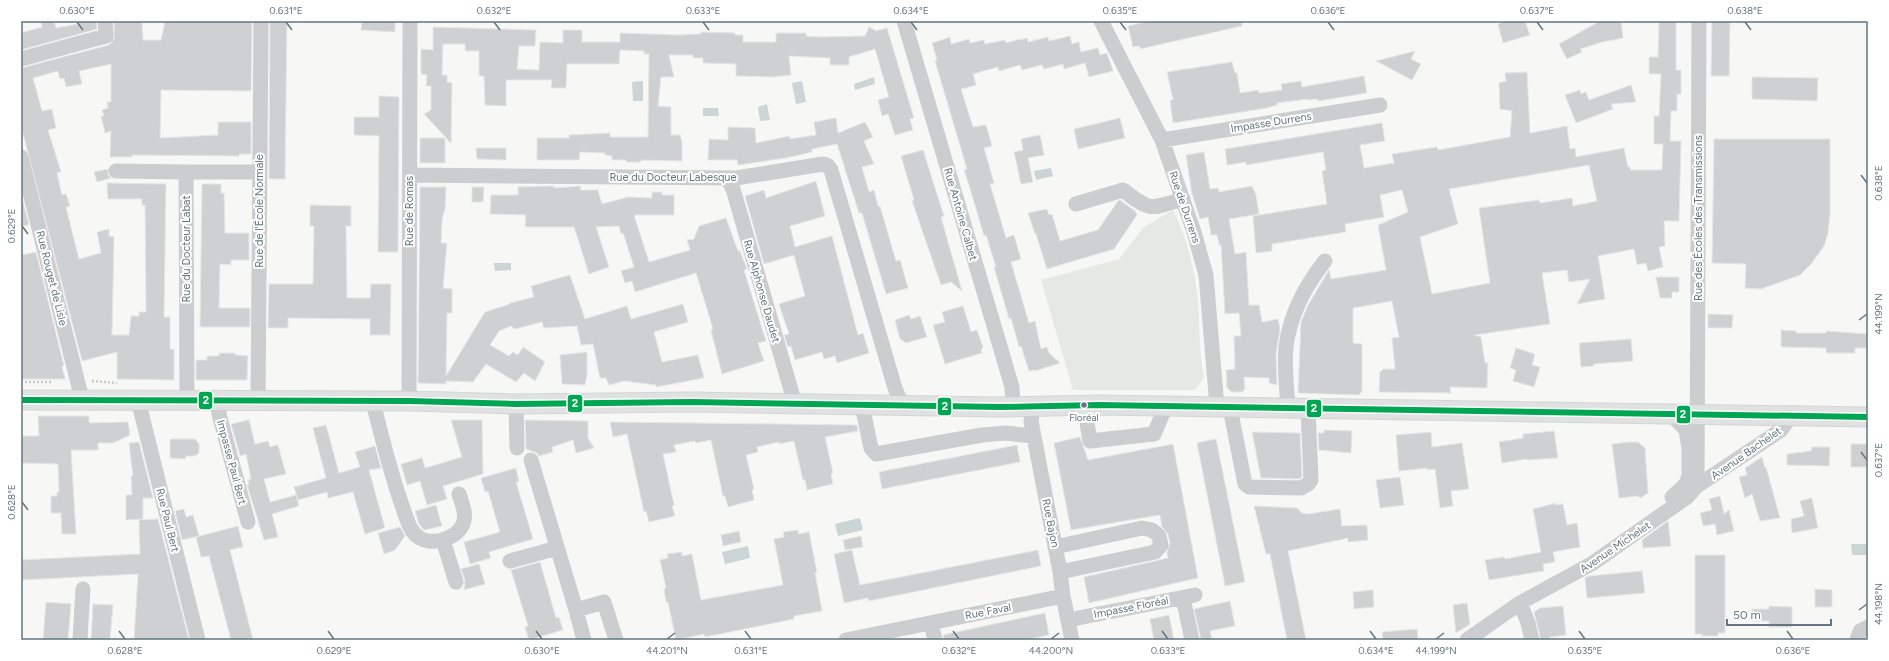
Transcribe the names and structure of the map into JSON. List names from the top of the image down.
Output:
{
  "streets": {
    "street": [
      "Impasse Durrens",
      "Rue du Docteur Labesque",
      "Rue de Durrens",
      "Rue de l'École Normale",
      "Rue de Romas",
      "Rue Antoine Calbet",
      "Rue des Écoles des Transmissions",
      "Rue du Docteur Labat",
      "Rue Rouget de Lisle",
      "Rue Alphonse Daudet",
      "Avenue Bachelet",
      "Impasse Paul Bert",
      "Rue Paul Bert",
      "Rue Bajon",
      "Avenue Michelet",
      "Impasse Floréal",
      "Rue Faval"
    ]
  },
  "crossings": [
    ["Impasse Durrens", "Rue de Durrens"],
    ["Rue du Docteur Labesque", "Rue de Romas"],
    ["Rue du Docteur Labesque", "Rue Alphonse Daudet"],
    ["Avenue Bachelet", "Avenue Michelet"],
    ["Rue Bajon", "Impasse Floréal"],
    ["Rue Bajon", "Rue Faval"]
  ],
  "places": ["Floréal"],
  "lines": ["transit line 2"],
  "scale_bar": "50 m",
  "coordinates": [
    "0.630°E",
    "0.631°E",
    "0.632°E",
    "0.633°E",
    "0.634°E",
    "0.635°E",
    "0.636°E",
    "0.637°E",
    "0.638°E",
    "0.629°E",
    "44.199°N",
    "0.628°E",
    "44.198°N",
    "44.201°N",
    "44.200°N"
  ]
}
